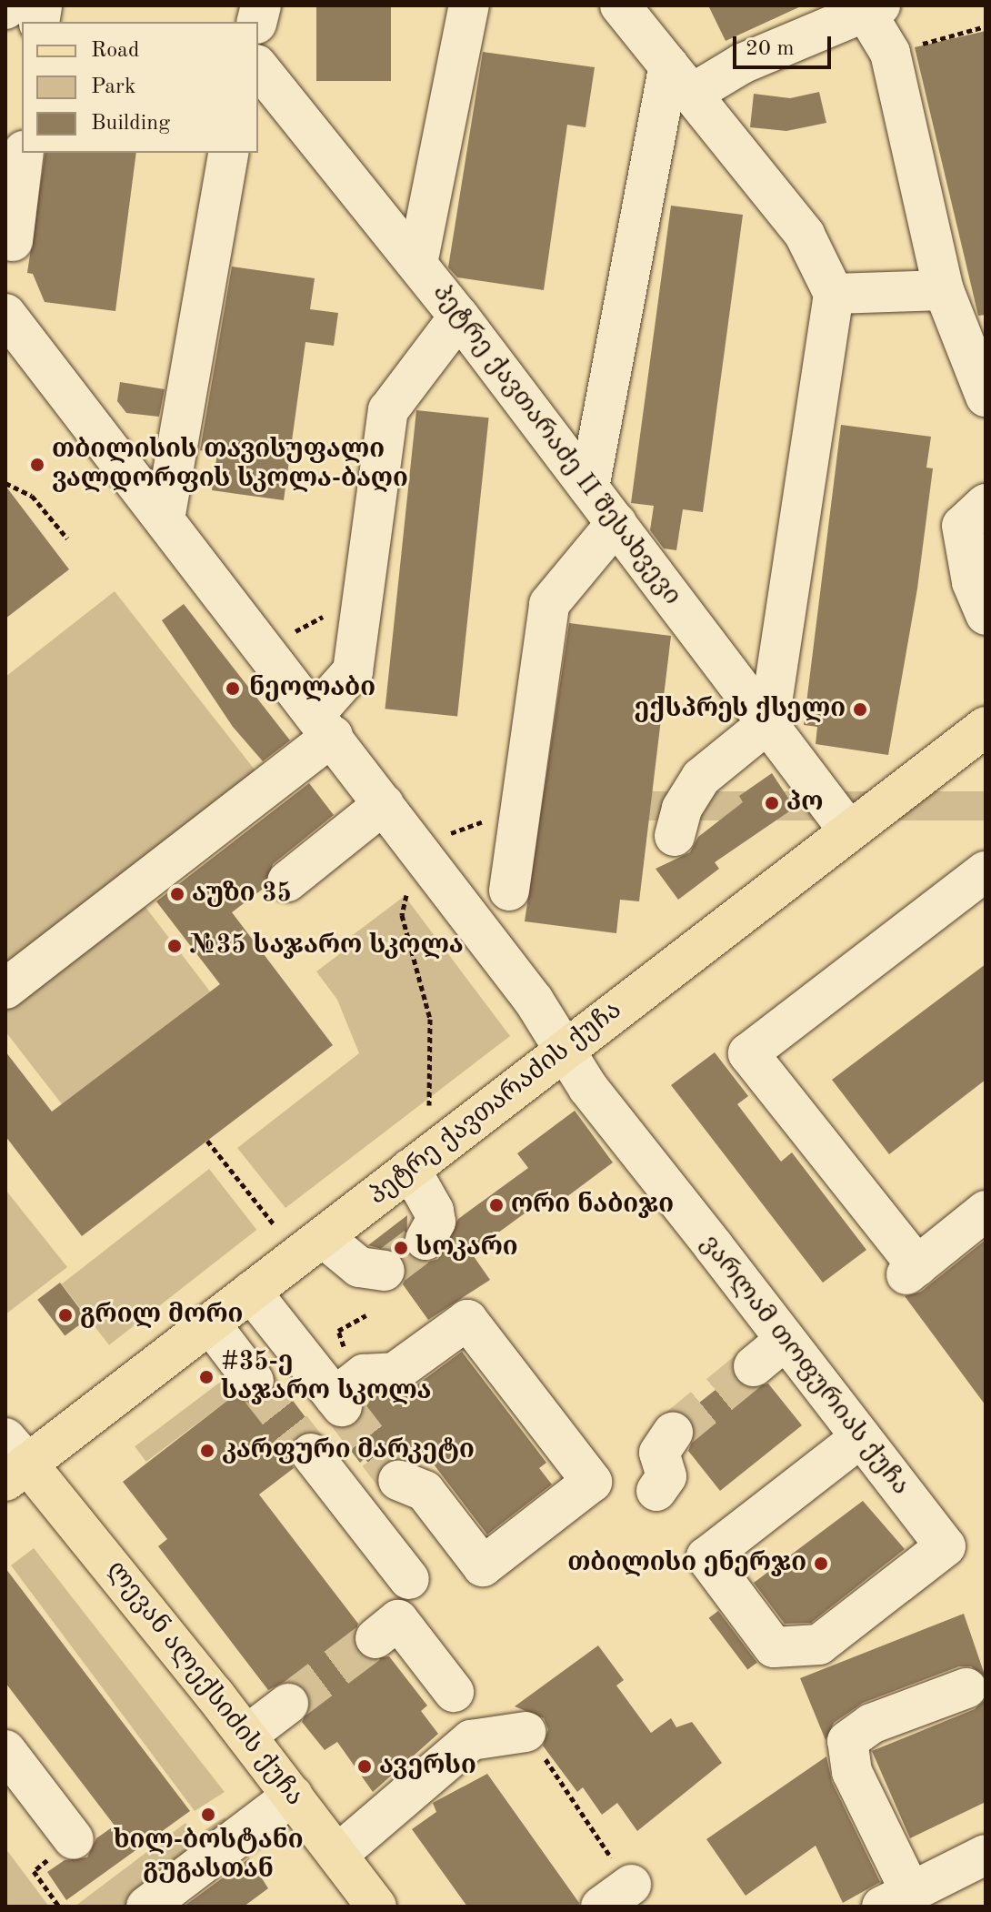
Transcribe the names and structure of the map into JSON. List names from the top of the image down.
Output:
{
  "streets": {
    "main road": ["პეტრე ქავთარაძის ქუჩა", "ლევან ალექსიძის ქუჩა"],
    "street": ["პეტრე ქავთარაძე II შესახვევი", "ვარლამ თოფურიას ქუჩა"]
  },
  "crossings": [
    ["პეტრე ქავთარაძე II შესახვევი", "პეტრე ქავთარაძის ქუჩა"],
    ["პეტრე ქავთარაძის ქუჩა", "ვარლამ თოფურიას ქუჩა"],
    ["პეტრე ქავთარაძის ქუჩა", "ლევან ალექსიძის ქუჩა"]
  ],
  "places": [
    "თბილისის თავისუფალი ვალდორფის სკოლა-ბაღი",
    "ნეოლაბი",
    "ექსპრეს ქსელი",
    "პო",
    "აუზი 35",
    "№35 საჯარო სკოლა",
    "ორი ნაბიჯი",
    "სოკარი",
    "გრილ მორი",
    "#35-ე საჯარო სკოლა",
    "კარფური მარკეტი",
    "თბილისი ენერჯი",
    "ავერსი",
    "ხილ-ბოსტანი გუგასთან"
  ],
  "legend": ["Road", "Park", "Building"],
  "scale_bar": "20 m"
}
